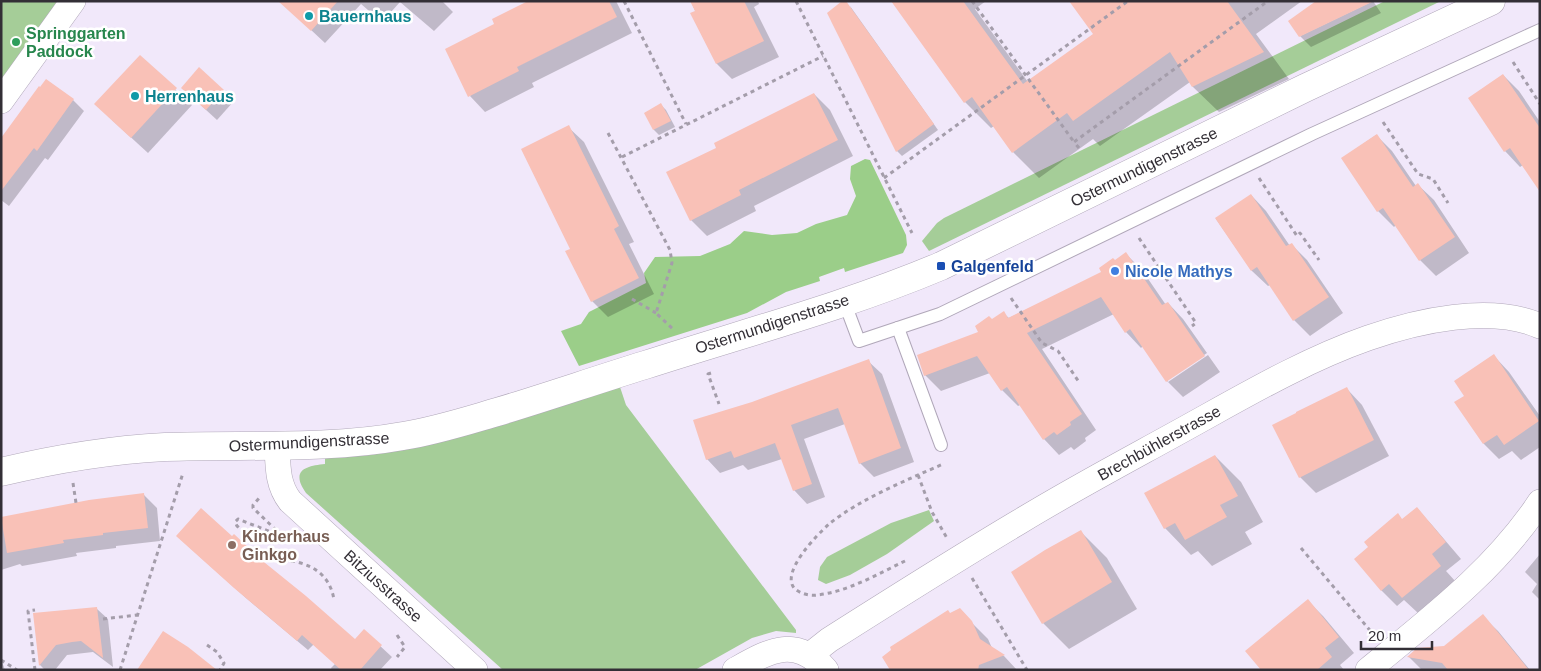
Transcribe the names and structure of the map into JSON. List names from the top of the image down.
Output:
{
  "streets": {
    "main road": ["Ostermundigenstrasse"],
    "street": ["Brechbühlerstrasse", "Bitziusstrasse"]
  },
  "crossings": [
    ["Ostermundigenstrasse", "Bitziusstrasse"]
  ],
  "places": {
    "other": [
      "Bauernhaus",
      "Springgarten Paddock",
      "Herrenhaus",
      "Nicole Mathys",
      "Kinderhaus Ginkgo"
    ],
    "transit": ["Galgenfeld"]
  },
  "scale_bar": "20 m"
}
